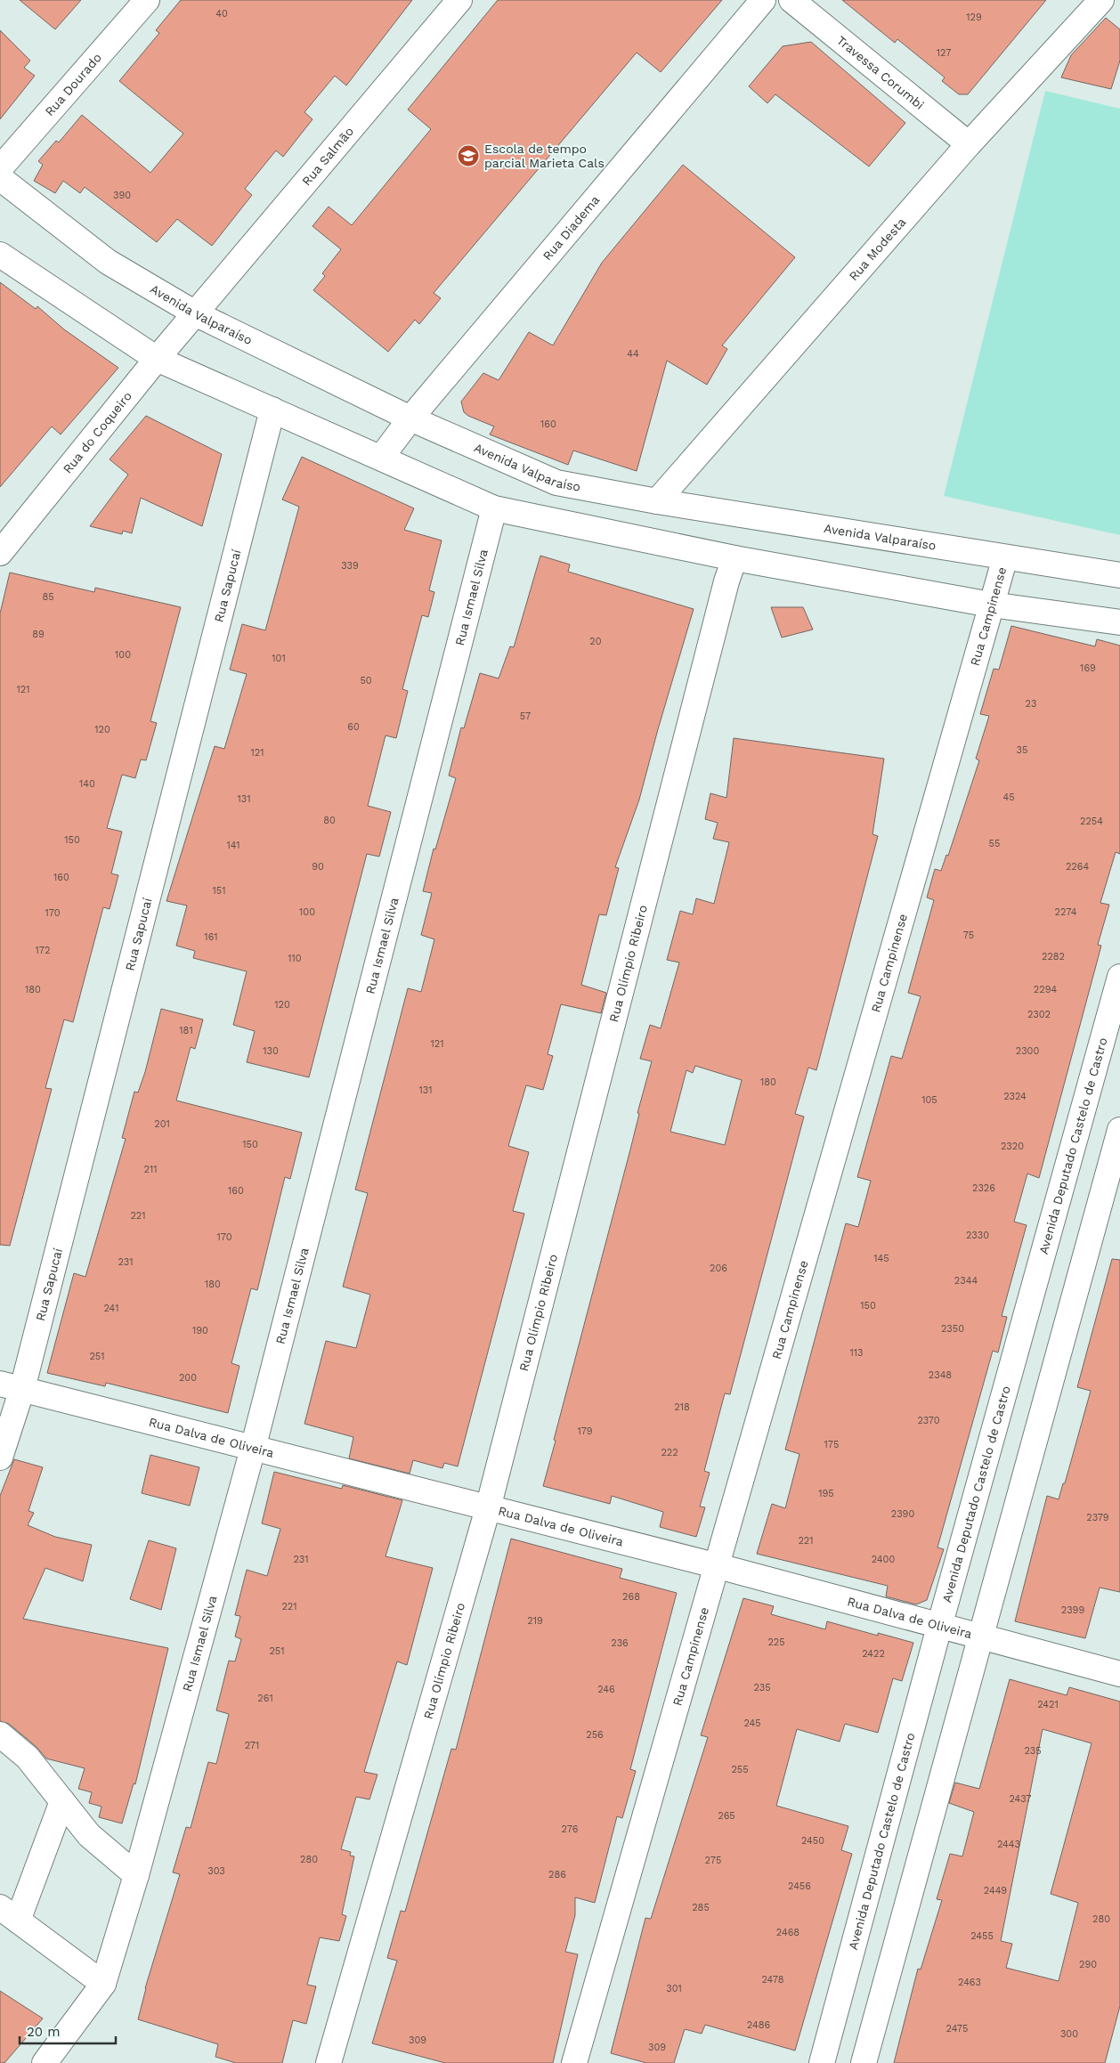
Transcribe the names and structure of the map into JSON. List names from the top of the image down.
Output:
{
  "streets": {
    "street": [
      "Travessa Corumbi",
      "Rua Dourado",
      "Rua Salmão",
      "Rua Diadema",
      "Rua Modesta",
      "Avenida Valparaíso",
      "Rua do Coqueiro",
      "Rua Sapucaí",
      "Rua Ismael Silva",
      "Rua Campinense",
      "Rua Olímpio Ribeiro",
      "Avenida Deputado Castelo de Castro",
      "Rua Dalva de Oliveira"
    ]
  },
  "crossings": [
    ["Travessa Corumbi", "Rua Modesta"],
    ["Rua Salmão", "Avenida Valparaíso"],
    ["Rua Salmão", "Rua do Coqueiro"],
    ["Rua Diadema", "Avenida Valparaíso"],
    ["Rua Modesta", "Avenida Valparaíso"],
    ["Avenida Valparaíso", "Rua do Coqueiro"],
    ["Avenida Valparaíso", "Rua Campinense"],
    ["Rua Sapucaí", "Rua Dalva de Oliveira"],
    ["Rua Ismael Silva", "Rua Dalva de Oliveira"],
    ["Rua Campinense", "Rua Dalva de Oliveira"],
    ["Rua Olímpio Ribeiro", "Rua Dalva de Oliveira"],
    ["Avenida Deputado Castelo de Castro", "Rua Dalva de Oliveira"]
  ],
  "places": {
    "school or university": ["Escola de tempo parcial Marieta Cals"]
  },
  "house_numbers": [
    "40",
    "129",
    "127",
    "390",
    "44",
    "160",
    "339",
    "85",
    "89",
    "20",
    "100",
    "101",
    "169",
    "50",
    "121",
    "23",
    "57",
    "60",
    "120",
    "35",
    "121",
    "140",
    "45",
    "131",
    "80",
    "2254",
    "150",
    "55",
    "141",
    "90",
    "2264",
    "160",
    "151",
    "100",
    "2274",
    "170",
    "75",
    "161",
    "172",
    "2282",
    "110",
    "180",
    "2294",
    "120",
    "2302",
    "181",
    "121",
    "130",
    "2300",
    "180",
    "131",
    "2324",
    "105",
    "201",
    "150",
    "2320",
    "211",
    "2326",
    "160",
    "221",
    "2330",
    "170",
    "145",
    "231",
    "206",
    "2344",
    "180",
    "150",
    "241",
    "2350",
    "190",
    "113",
    "251",
    "2348",
    "200",
    "218",
    "2370",
    "179",
    "175",
    "222",
    "195",
    "2390",
    "2379",
    "221",
    "231",
    "2400",
    "268",
    "221",
    "2399",
    "219",
    "225",
    "236",
    "251",
    "2422",
    "235",
    "246",
    "261",
    "2421",
    "245",
    "256",
    "271",
    "235",
    "255",
    "2437",
    "265",
    "276",
    "2450",
    "2443",
    "280",
    "275",
    "303",
    "286",
    "2456",
    "2449",
    "285",
    "280",
    "2468",
    "2455",
    "290",
    "2478",
    "2463",
    "301",
    "2486",
    "2475",
    "300",
    "309",
    "309"
  ],
  "scale_bar": "20 m"
}
